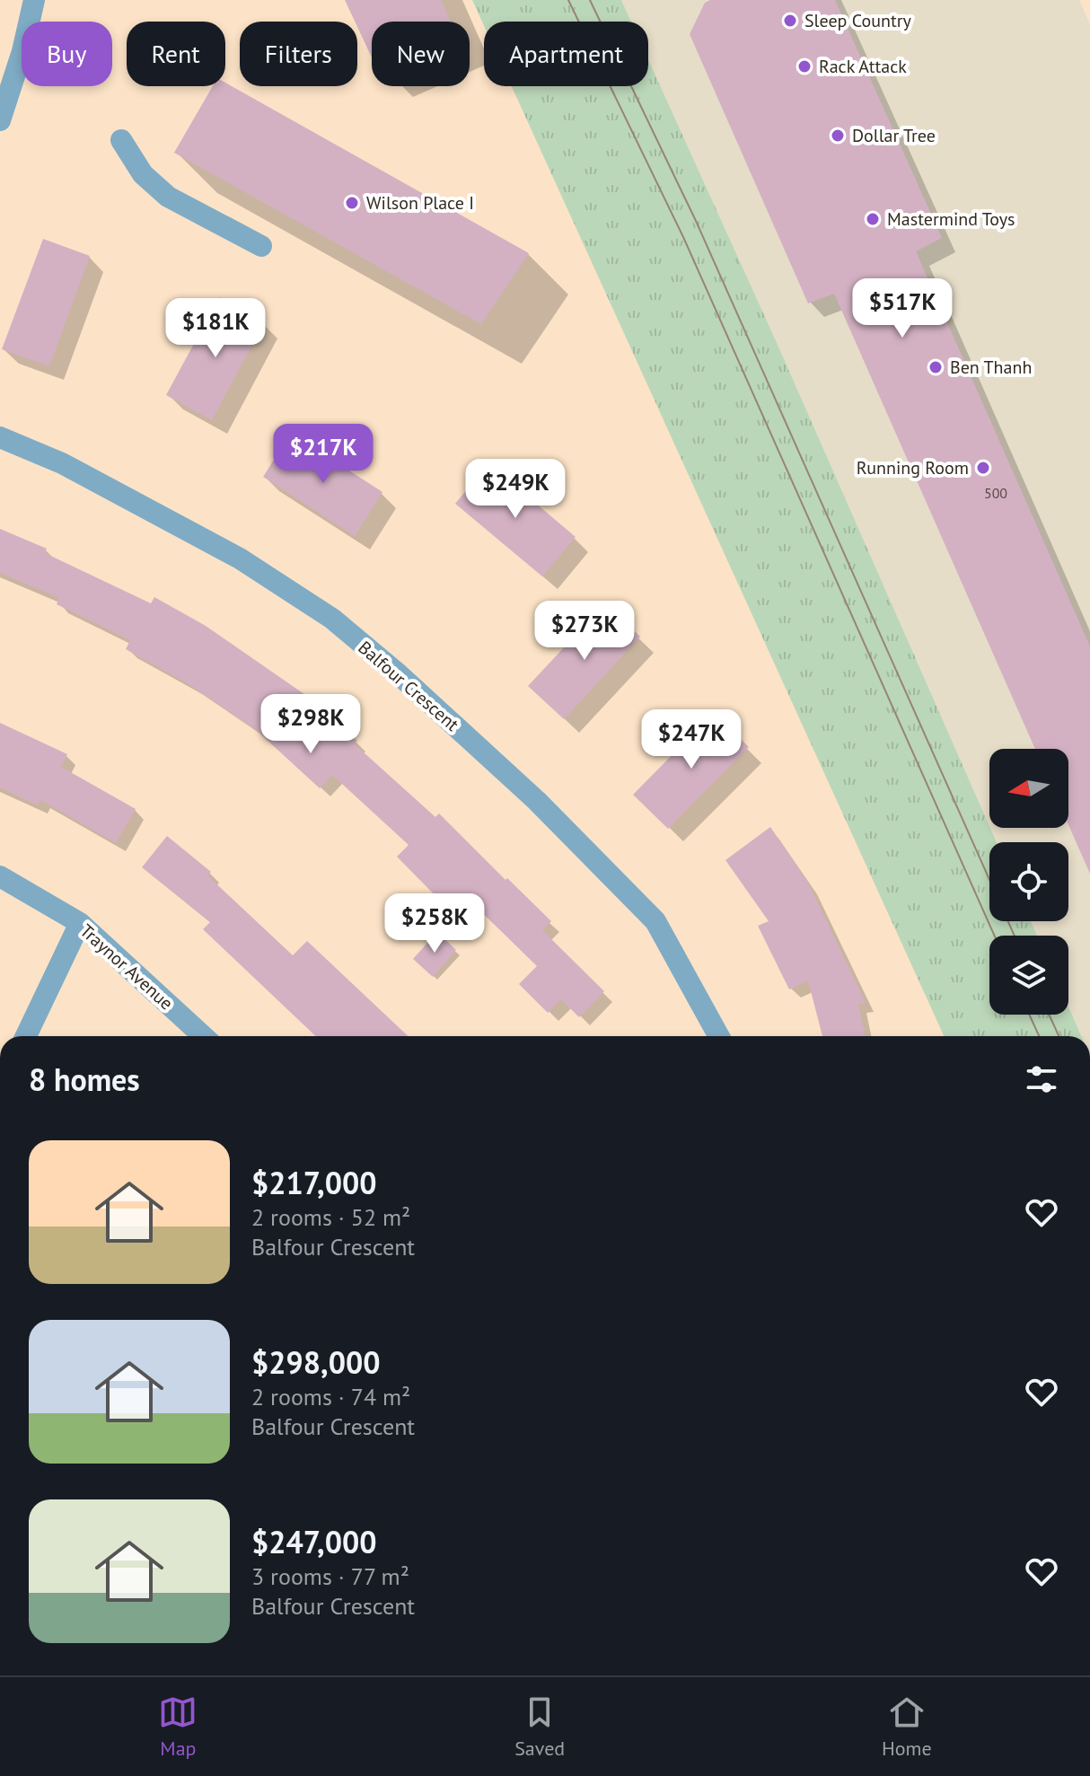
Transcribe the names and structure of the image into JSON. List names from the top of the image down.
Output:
{
  "streets": {
    "street": ["Balfour Crescent", "Traynor Avenue"]
  },
  "places": [
    "Sleep Country",
    "Rack Attack",
    "Dollar Tree",
    "Wilson Place I",
    "Mastermind Toys",
    "Ben Thanh",
    "Running Room"
  ],
  "house_numbers": ["500"],
  "north": "left",
  "page": {
    "chip": [
      "Buy",
      "Rent",
      "Filters",
      "New",
      "Apartment"
    ],
    "price": [
      "$517K",
      "$181K",
      "$217K",
      "$249K",
      "$273K",
      "$298K",
      "$247K",
      "$258K"
    ],
    "heading": "8 homes",
    "list": [
      {
        "name": "$217,000",
        "note": "2 rooms · 52 m² · Balfour Crescent"
      },
      {
        "name": "$298,000",
        "note": "2 rooms · 74 m² · Balfour Crescent"
      },
      {
        "name": "$247,000",
        "note": "3 rooms · 77 m² · Balfour Crescent"
      }
    ],
    "tabs": ["Map", "Saved", "Home"]
  }
}
